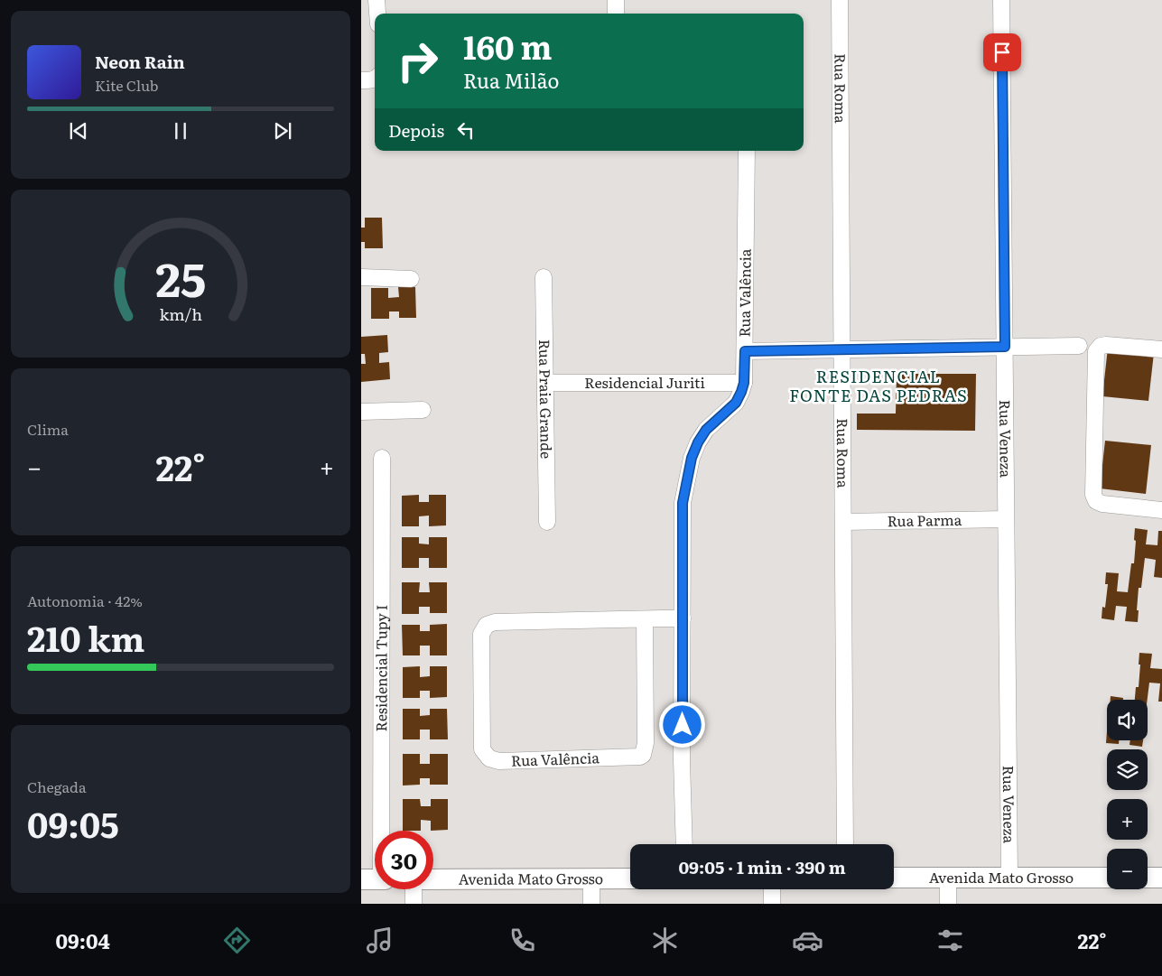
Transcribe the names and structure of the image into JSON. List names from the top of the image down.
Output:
{
  "streets": {
    "main road": ["Avenida Mato Grosso"],
    "street": [
      "Rua Roma",
      "Rua Valência",
      "Residencial Juriti",
      "Rua Praia Grande",
      "Rua Veneza",
      "Rua Parma",
      "Residencial Tupy I"
    ]
  },
  "crossings": [
    ["Rua Roma", "Rua Parma"],
    ["Rua Valência", "Residencial Juriti"],
    ["Residencial Juriti", "Rua Praia Grande"],
    ["Rua Veneza", "Rua Parma"],
    ["Rua Veneza", "Avenida Mato Grosso"]
  ],
  "districts": ["RESIDENCIAL FONTE DAS PEDRAS"],
  "page": {
    "turn": ["160 m", "Rua Milão"],
    "song": ["Neon Rain", "Kite Club"],
    "then": "Depois",
    "tile": [
      "Clima",
      ["Autonomia · 42%", "210 km"],
      ["Chegada", "09:05"]
    ],
    "heat": ["−", "22°", "+"],
    "map_buttons": ["+", "−"],
    "limit": "30",
    "trip": "09:05 · 1 min · 390 m",
    "tabs": ["09:04", "22°"],
    "gauge": ["25", "km/h"]
  }
}
